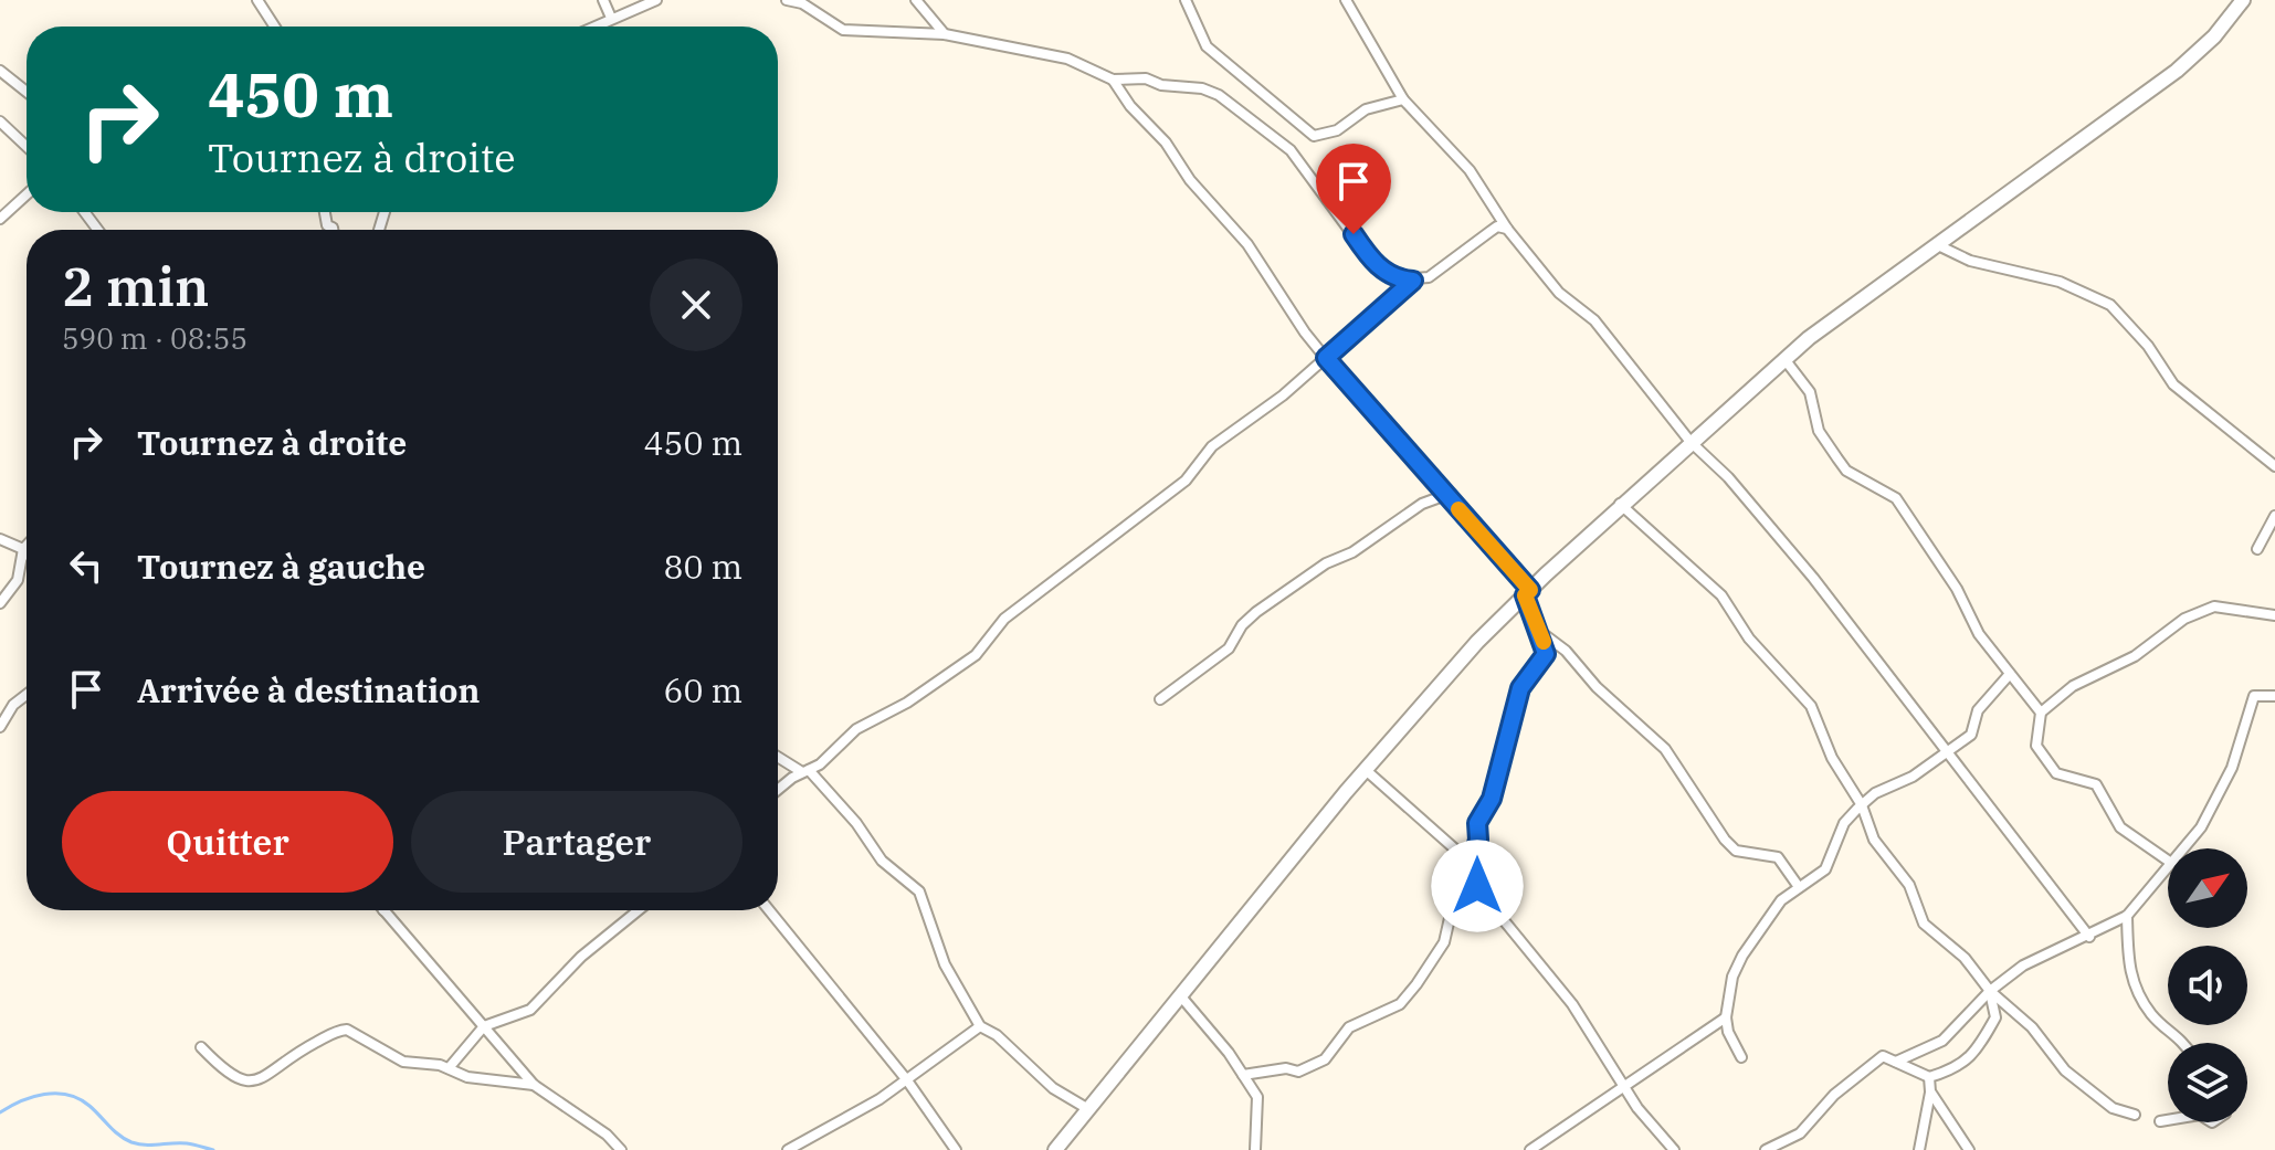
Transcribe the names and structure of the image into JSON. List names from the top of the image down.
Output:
{
  "north": "top right",
  "page": {
    "turn": ["450 m", "Tournez à droite"],
    "heading": ["2 min", "590 m · 08:55"],
    "list": [
      {
        "name": "Tournez à droite",
        "value": "450 m"
      },
      {
        "name": "Tournez à gauche",
        "value": "80 m"
      },
      {
        "name": "Arrivée à destination",
        "value": "60 m"
      }
    ],
    "buttons": ["Quitter", "Partager"]
  }
}
